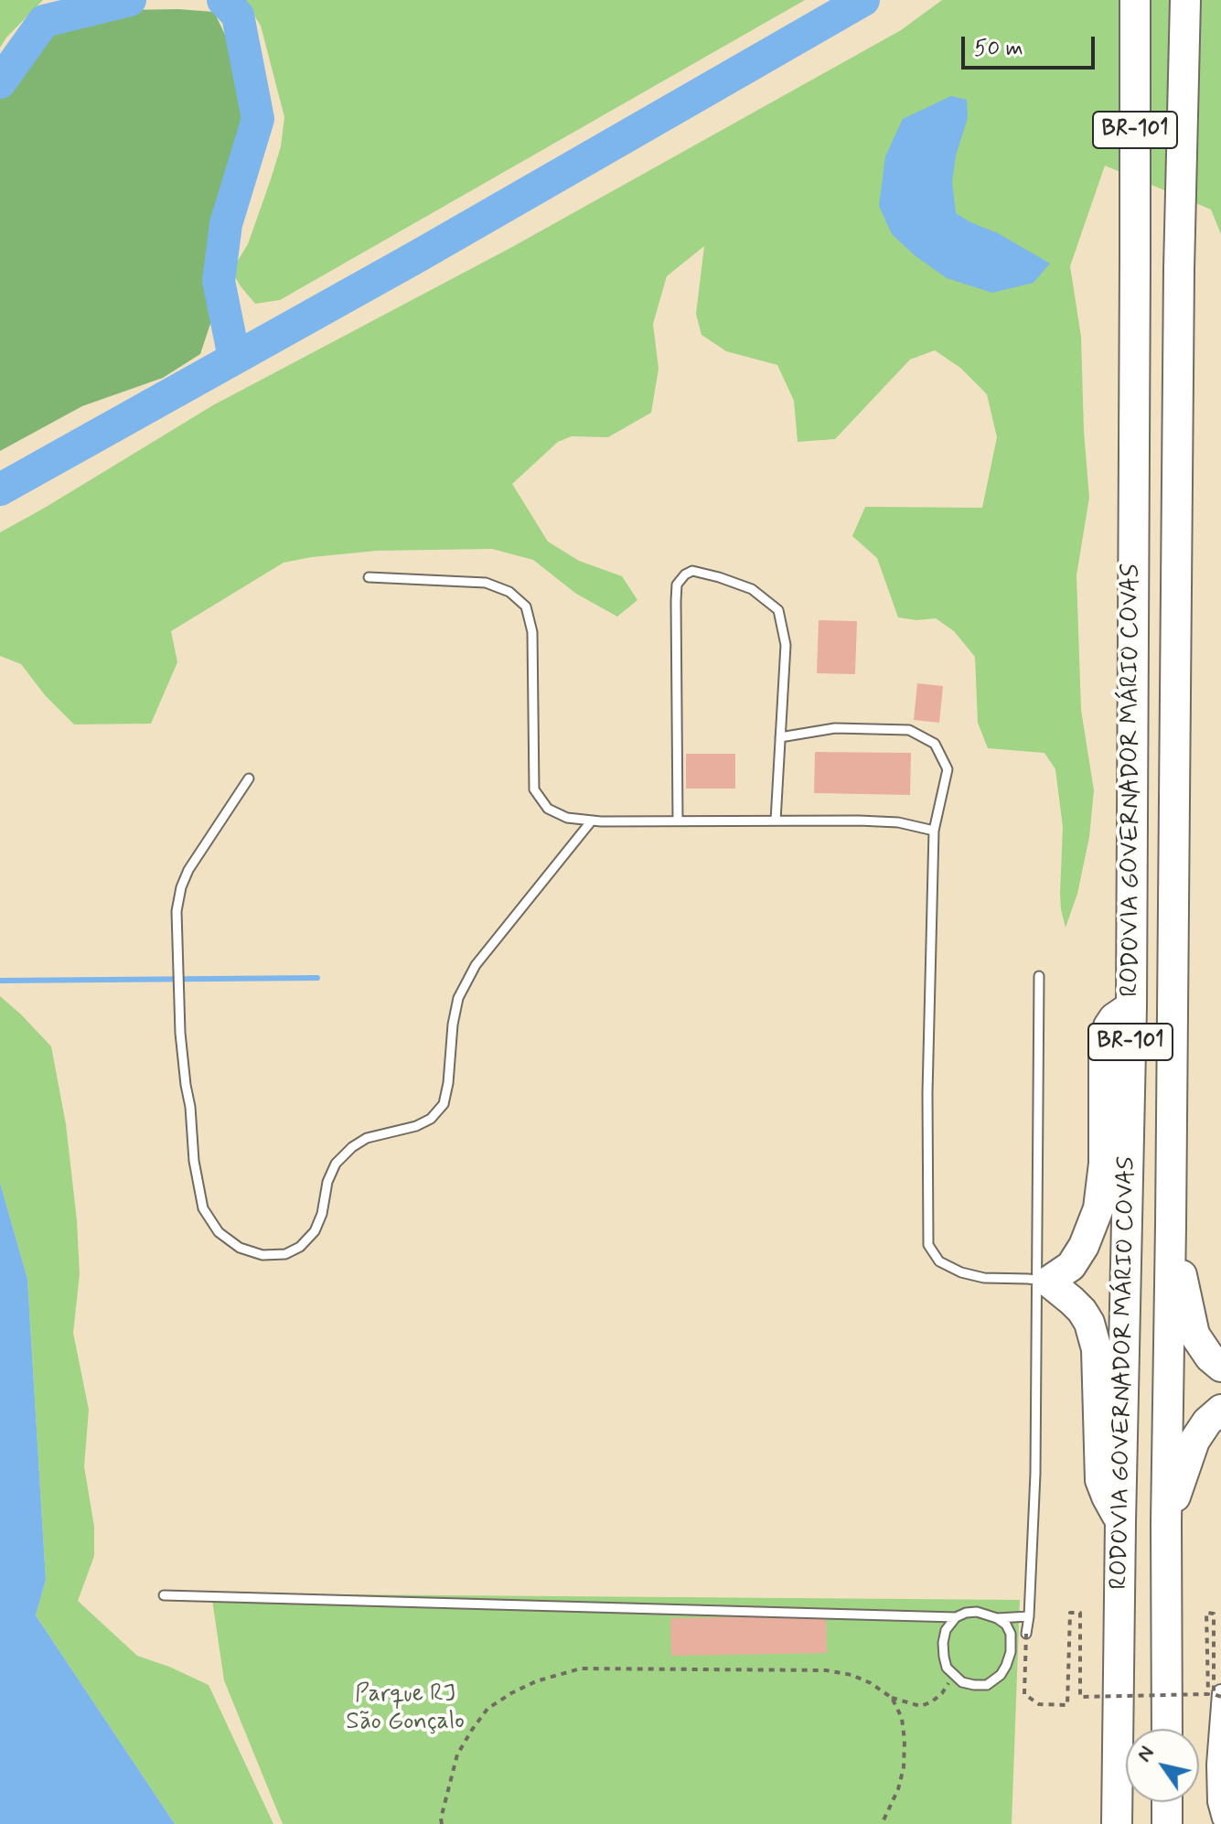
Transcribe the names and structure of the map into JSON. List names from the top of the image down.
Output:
{
  "streets": {
    "highway": ["BR-101", "RODOVIA GOVERNADOR MÁRIO COVAS"]
  },
  "parks": ["Parque RJ São Gonçalo"],
  "scale_bar": "50 m",
  "north": "top left"
}
